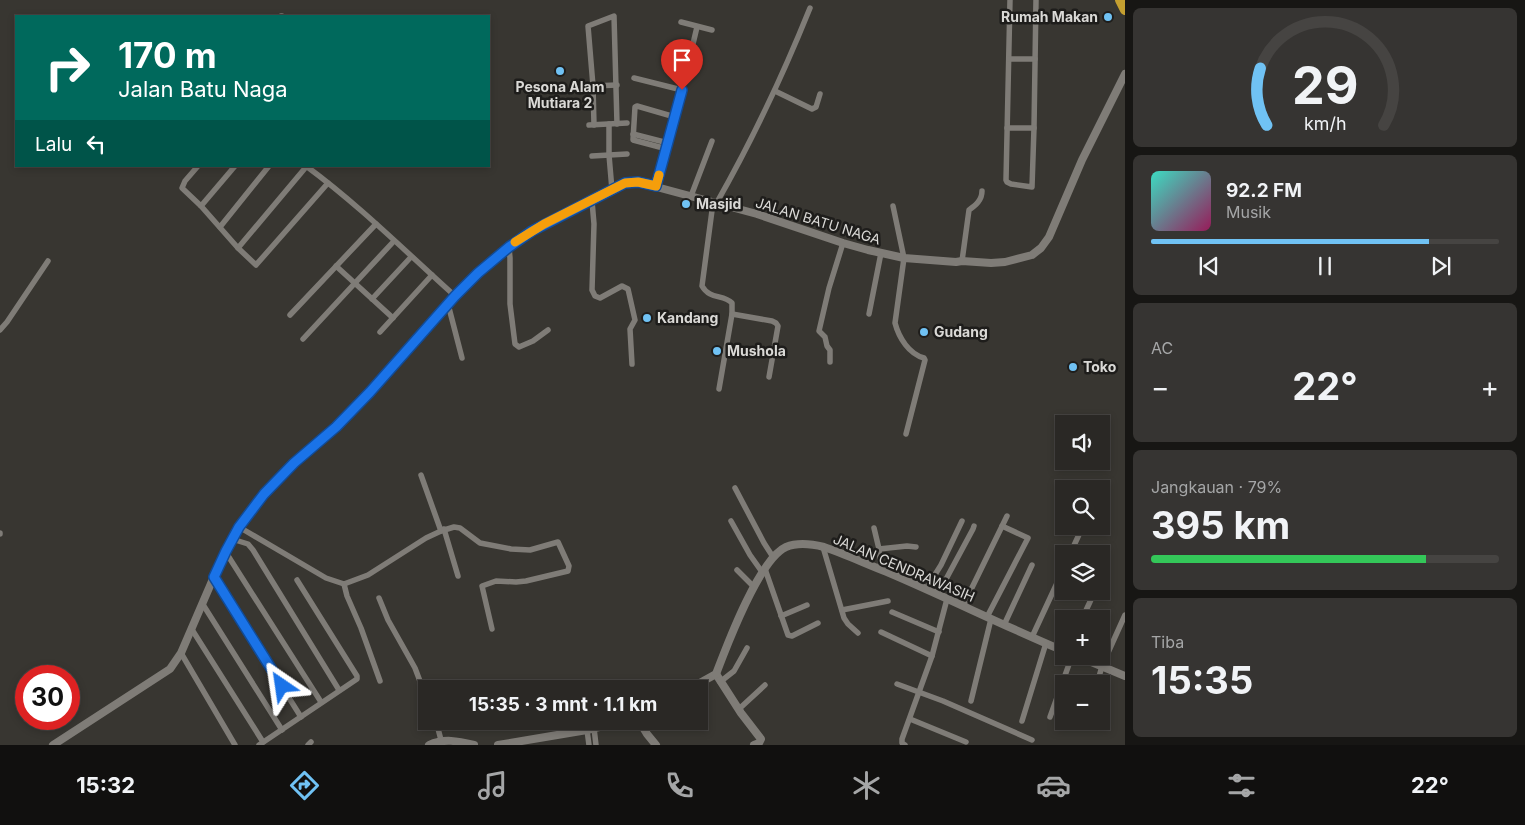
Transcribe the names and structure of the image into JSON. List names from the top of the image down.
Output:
{
  "streets": {
    "street": ["JALAN BATU NAGA", "JALAN CENDRAWASIH"]
  },
  "places": [
    "Rumah Makan",
    "Pesona Alam Mutiara 2",
    "Masjid",
    "Kandang",
    "Gudang",
    "Mushola",
    "Toko"
  ],
  "page": {
    "turn": ["170 m", "Jalan Batu Naga"],
    "then": "Lalu",
    "song": ["92.2 FM", "Musik"],
    "tile": [
      "AC",
      ["Jangkauan · 79%", "395 km"],
      ["Tiba", "15:35"]
    ],
    "heat": ["−", "22°", "+"],
    "map_buttons": ["+", "−"],
    "limit": "30",
    "trip": "15:35 · 3 mnt · 1.1 km",
    "tabs": ["15:32", "22°"],
    "gauge": ["29", "km/h"]
  }
}
